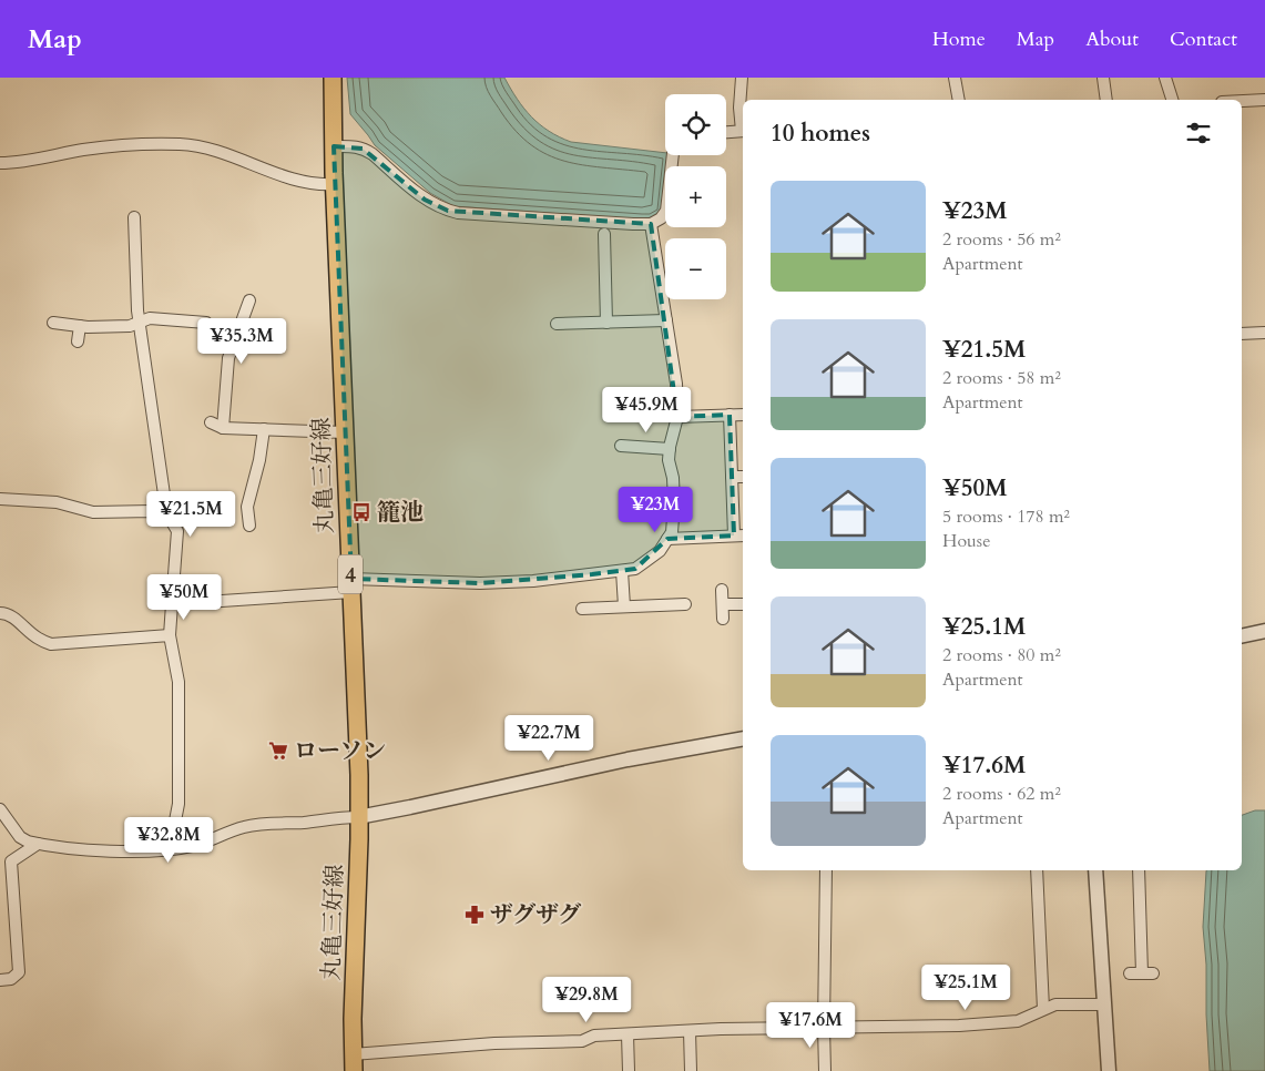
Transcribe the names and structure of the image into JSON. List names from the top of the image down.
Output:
{
  "streets": {
    "main road": ["丸亀三好線", "4"]
  },
  "places": {
    "bus stop": ["籠池"],
    "supermarket": ["ローソン"],
    "pharmacy": ["ザグザグ"]
  },
  "page": {
    "header": "Map",
    "nav": [
      "Home",
      "Map",
      "About",
      "Contact"
    ],
    "map_buttons": ["+", "−"],
    "heading": "10 homes",
    "list": [
      {
        "name": "¥23M",
        "note": "2 rooms · 56 m² · Apartment"
      },
      {
        "name": "¥21.5M",
        "note": "2 rooms · 58 m² · Apartment"
      },
      {
        "name": "¥50M",
        "note": "5 rooms · 178 m² · House"
      },
      {
        "name": "¥25.1M",
        "note": "2 rooms · 80 m² · Apartment"
      },
      {
        "name": "¥17.6M",
        "note": "2 rooms · 62 m² · Apartment"
      }
    ],
    "price": [
      "¥35.3M",
      "¥45.9M",
      "¥23M",
      "¥21.5M",
      "¥50M",
      "¥22.7M",
      "¥32.8M",
      "¥25.1M",
      "¥29.8M",
      "¥17.6M"
    ]
  }
}
